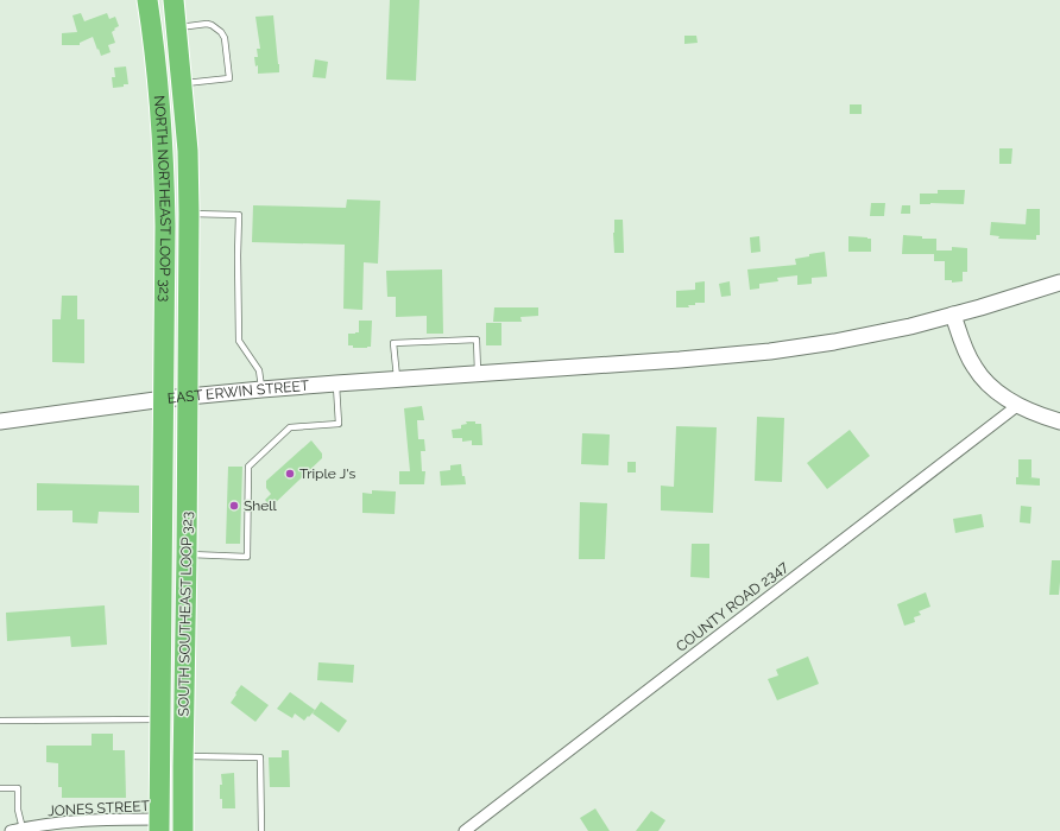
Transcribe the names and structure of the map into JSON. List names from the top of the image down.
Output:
{
  "streets": {
    "highway": ["NORTH NORTHEAST LOOP 323", "SOUTH SOUTHEAST LOOP 323"],
    "main road": ["EAST ERWIN STREET"],
    "street": ["COUNTY ROAD 2347", "JONES STREET"]
  },
  "crossings": [
    ["NORTH NORTHEAST LOOP 323", "EAST ERWIN STREET"],
    ["NORTH NORTHEAST LOOP 323", "SOUTH SOUTHEAST LOOP 323"],
    ["EAST ERWIN STREET", "SOUTH SOUTHEAST LOOP 323"],
    ["SOUTH SOUTHEAST LOOP 323", "JONES STREET"]
  ],
  "places": ["Triple J's", "Shell"]
}
